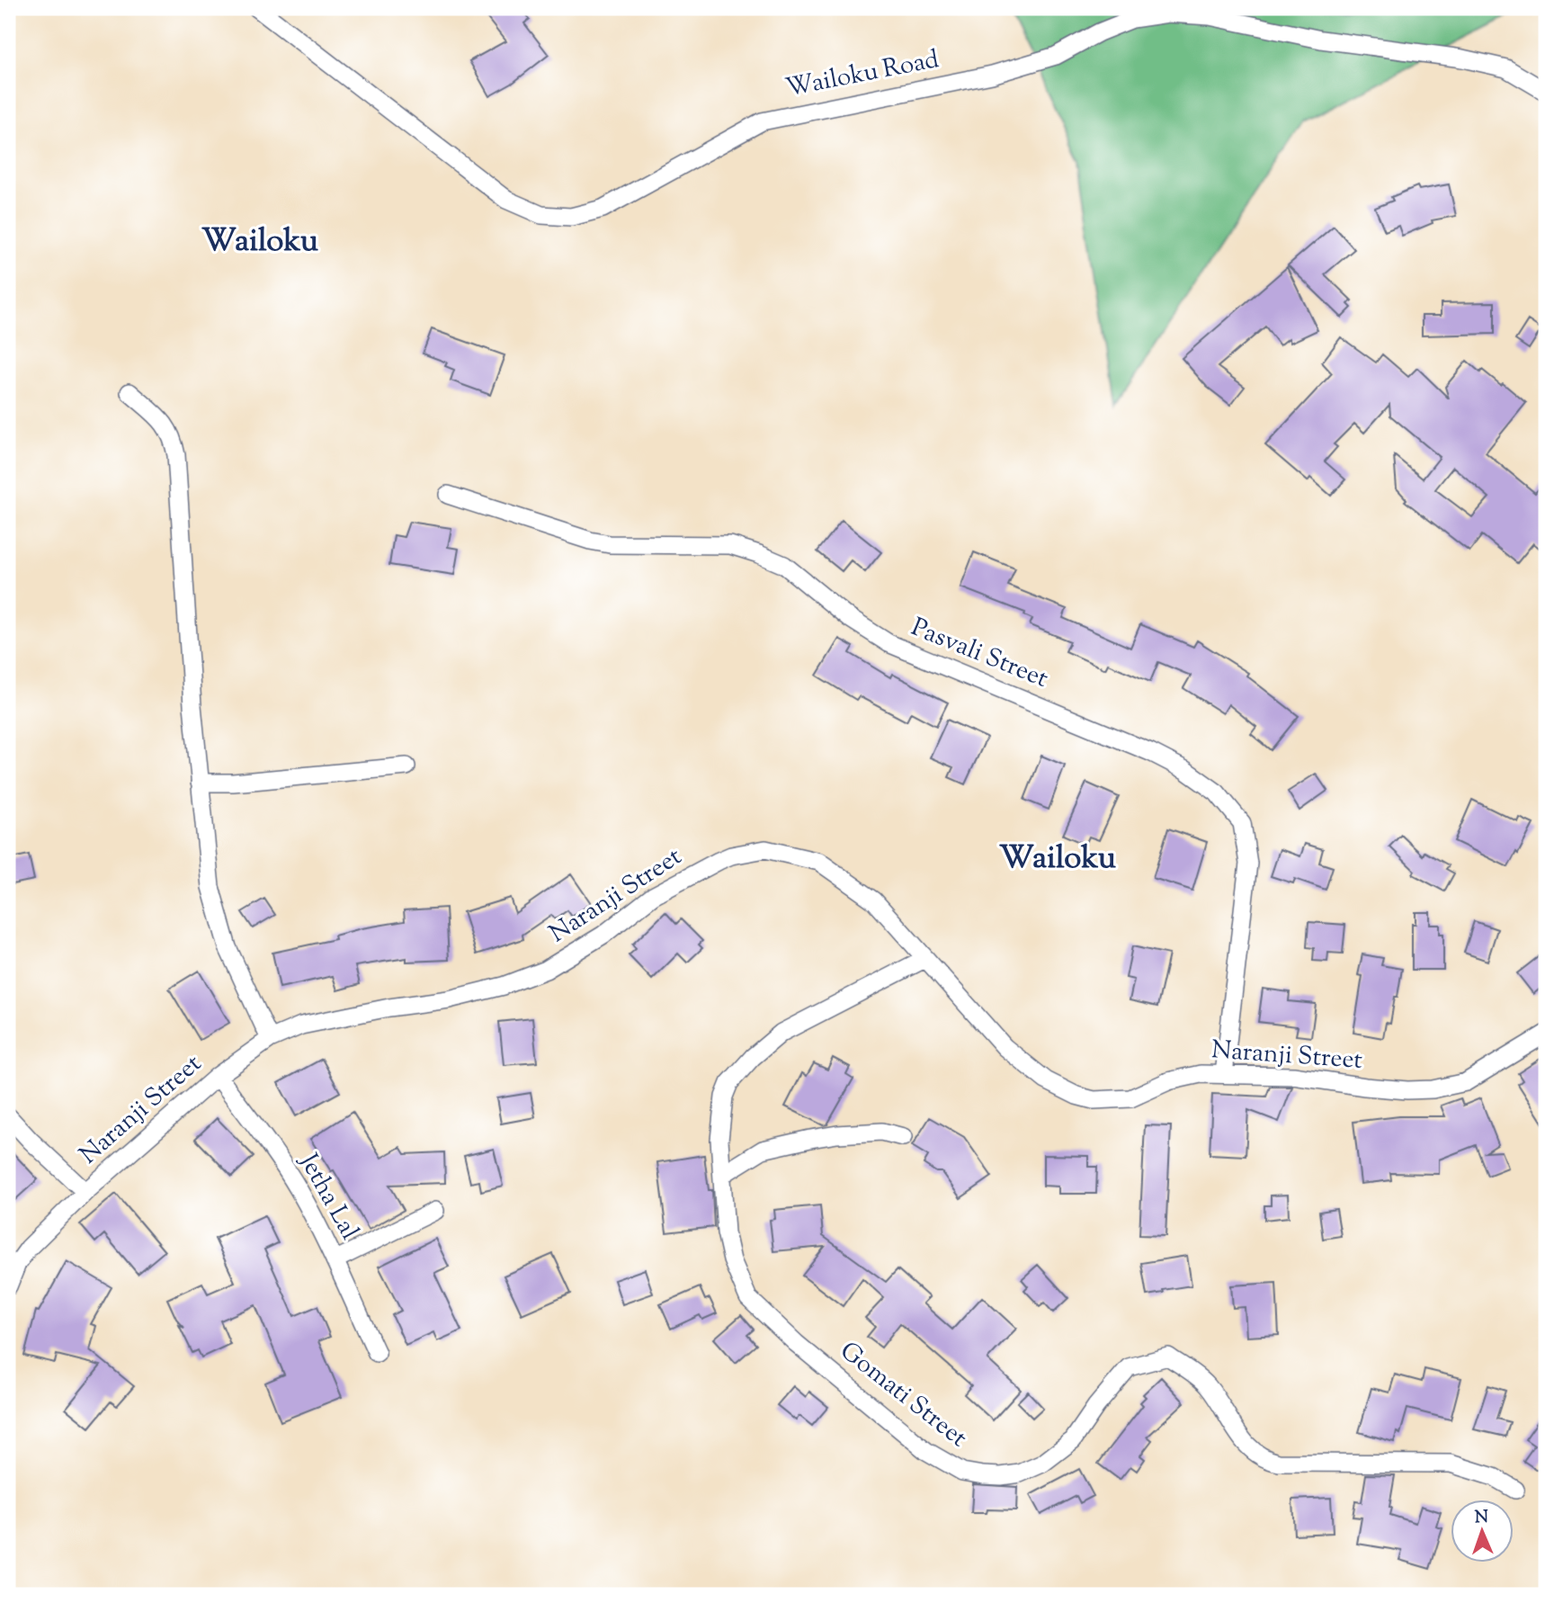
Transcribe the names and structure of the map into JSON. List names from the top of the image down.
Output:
{
  "streets": {
    "street": [
      "Wailoku Road",
      "Pasvali Street",
      "Naranji Street",
      "Jetha Lal",
      "Gomati Street"
    ]
  },
  "crossings": [
    ["Pasvali Street", "Naranji Street"],
    ["Naranji Street", "Jetha Lal"],
    ["Naranji Street", "Gomati Street"]
  ],
  "districts": ["Wailoku", "Wailoku"],
  "north": "top"
}
